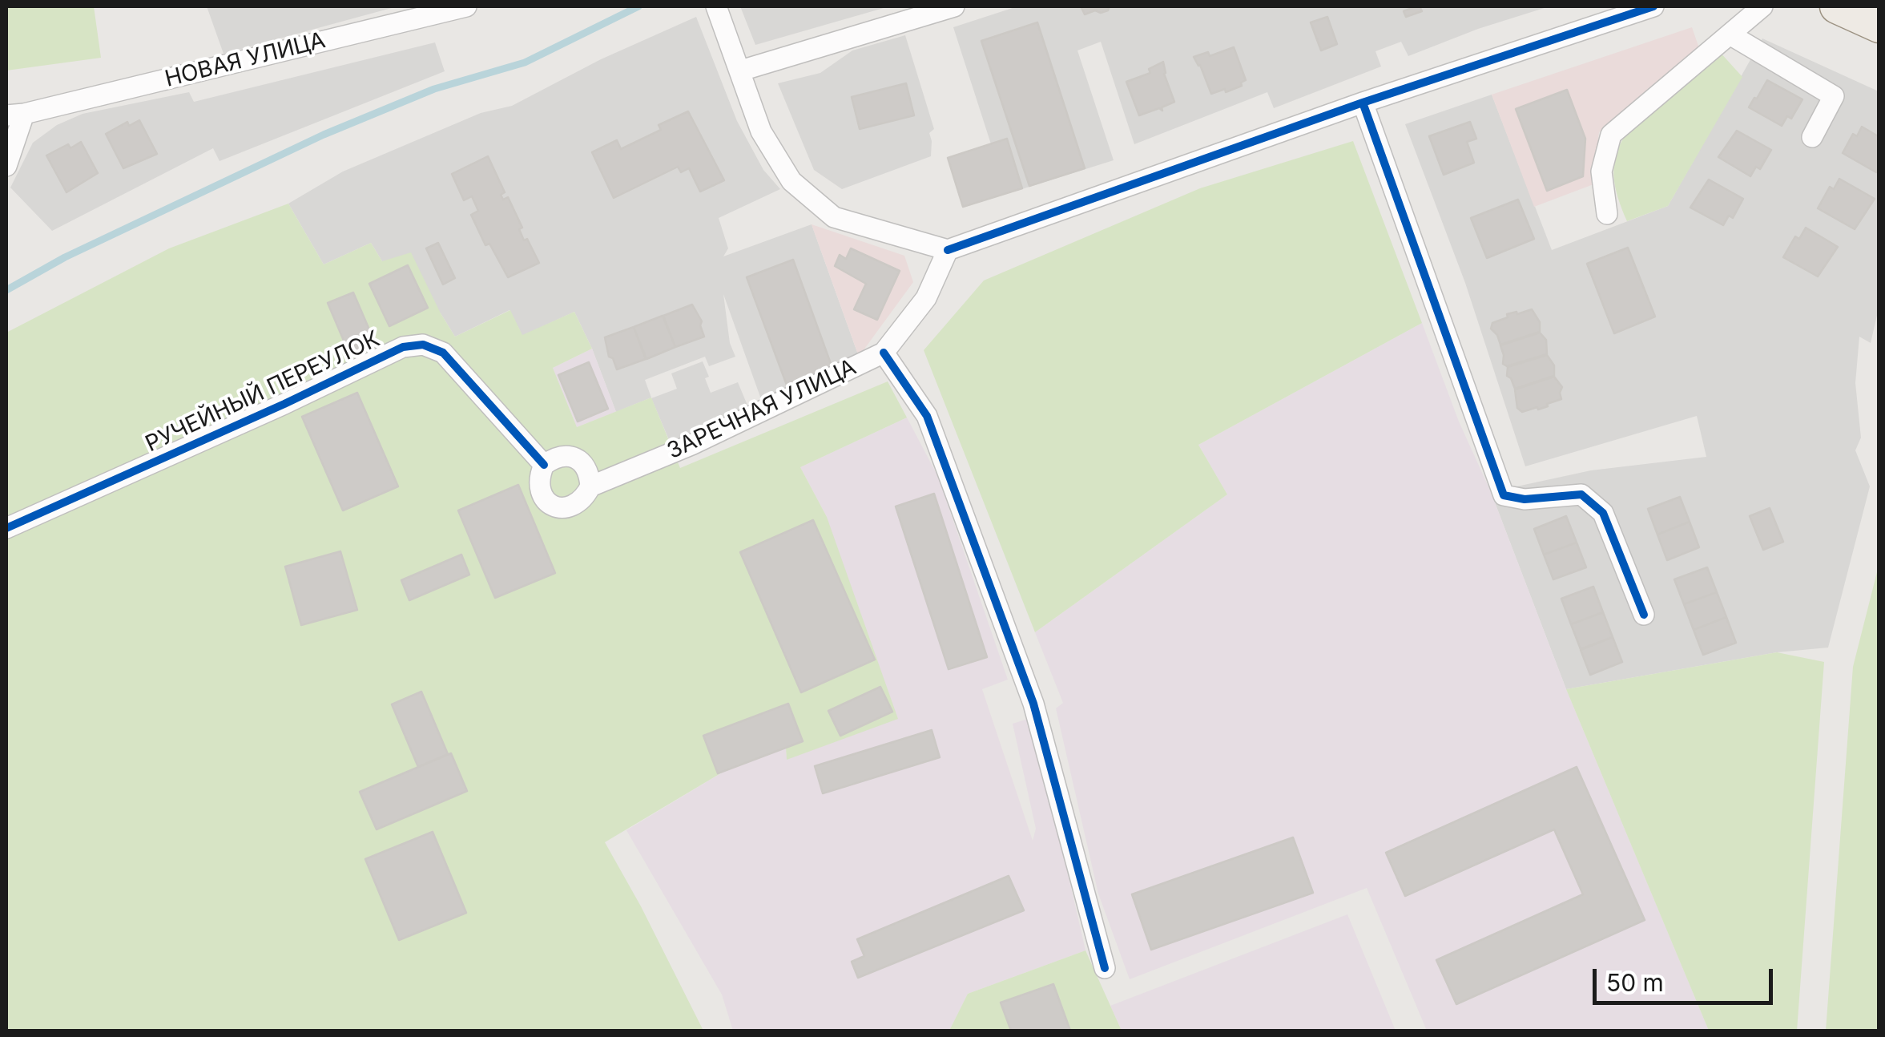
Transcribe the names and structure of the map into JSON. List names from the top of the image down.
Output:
{
  "streets": {
    "street": ["НОВАЯ УЛИЦА", "РУЧЕЙНЫЙ ПЕРЕУЛОК", "ЗАРЕЧНАЯ УЛИЦА"]
  },
  "crossings": [
    ["РУЧЕЙНЫЙ ПЕРЕУЛОК", "ЗАРЕЧНАЯ УЛИЦА"]
  ],
  "scale_bar": "50 m"
}
